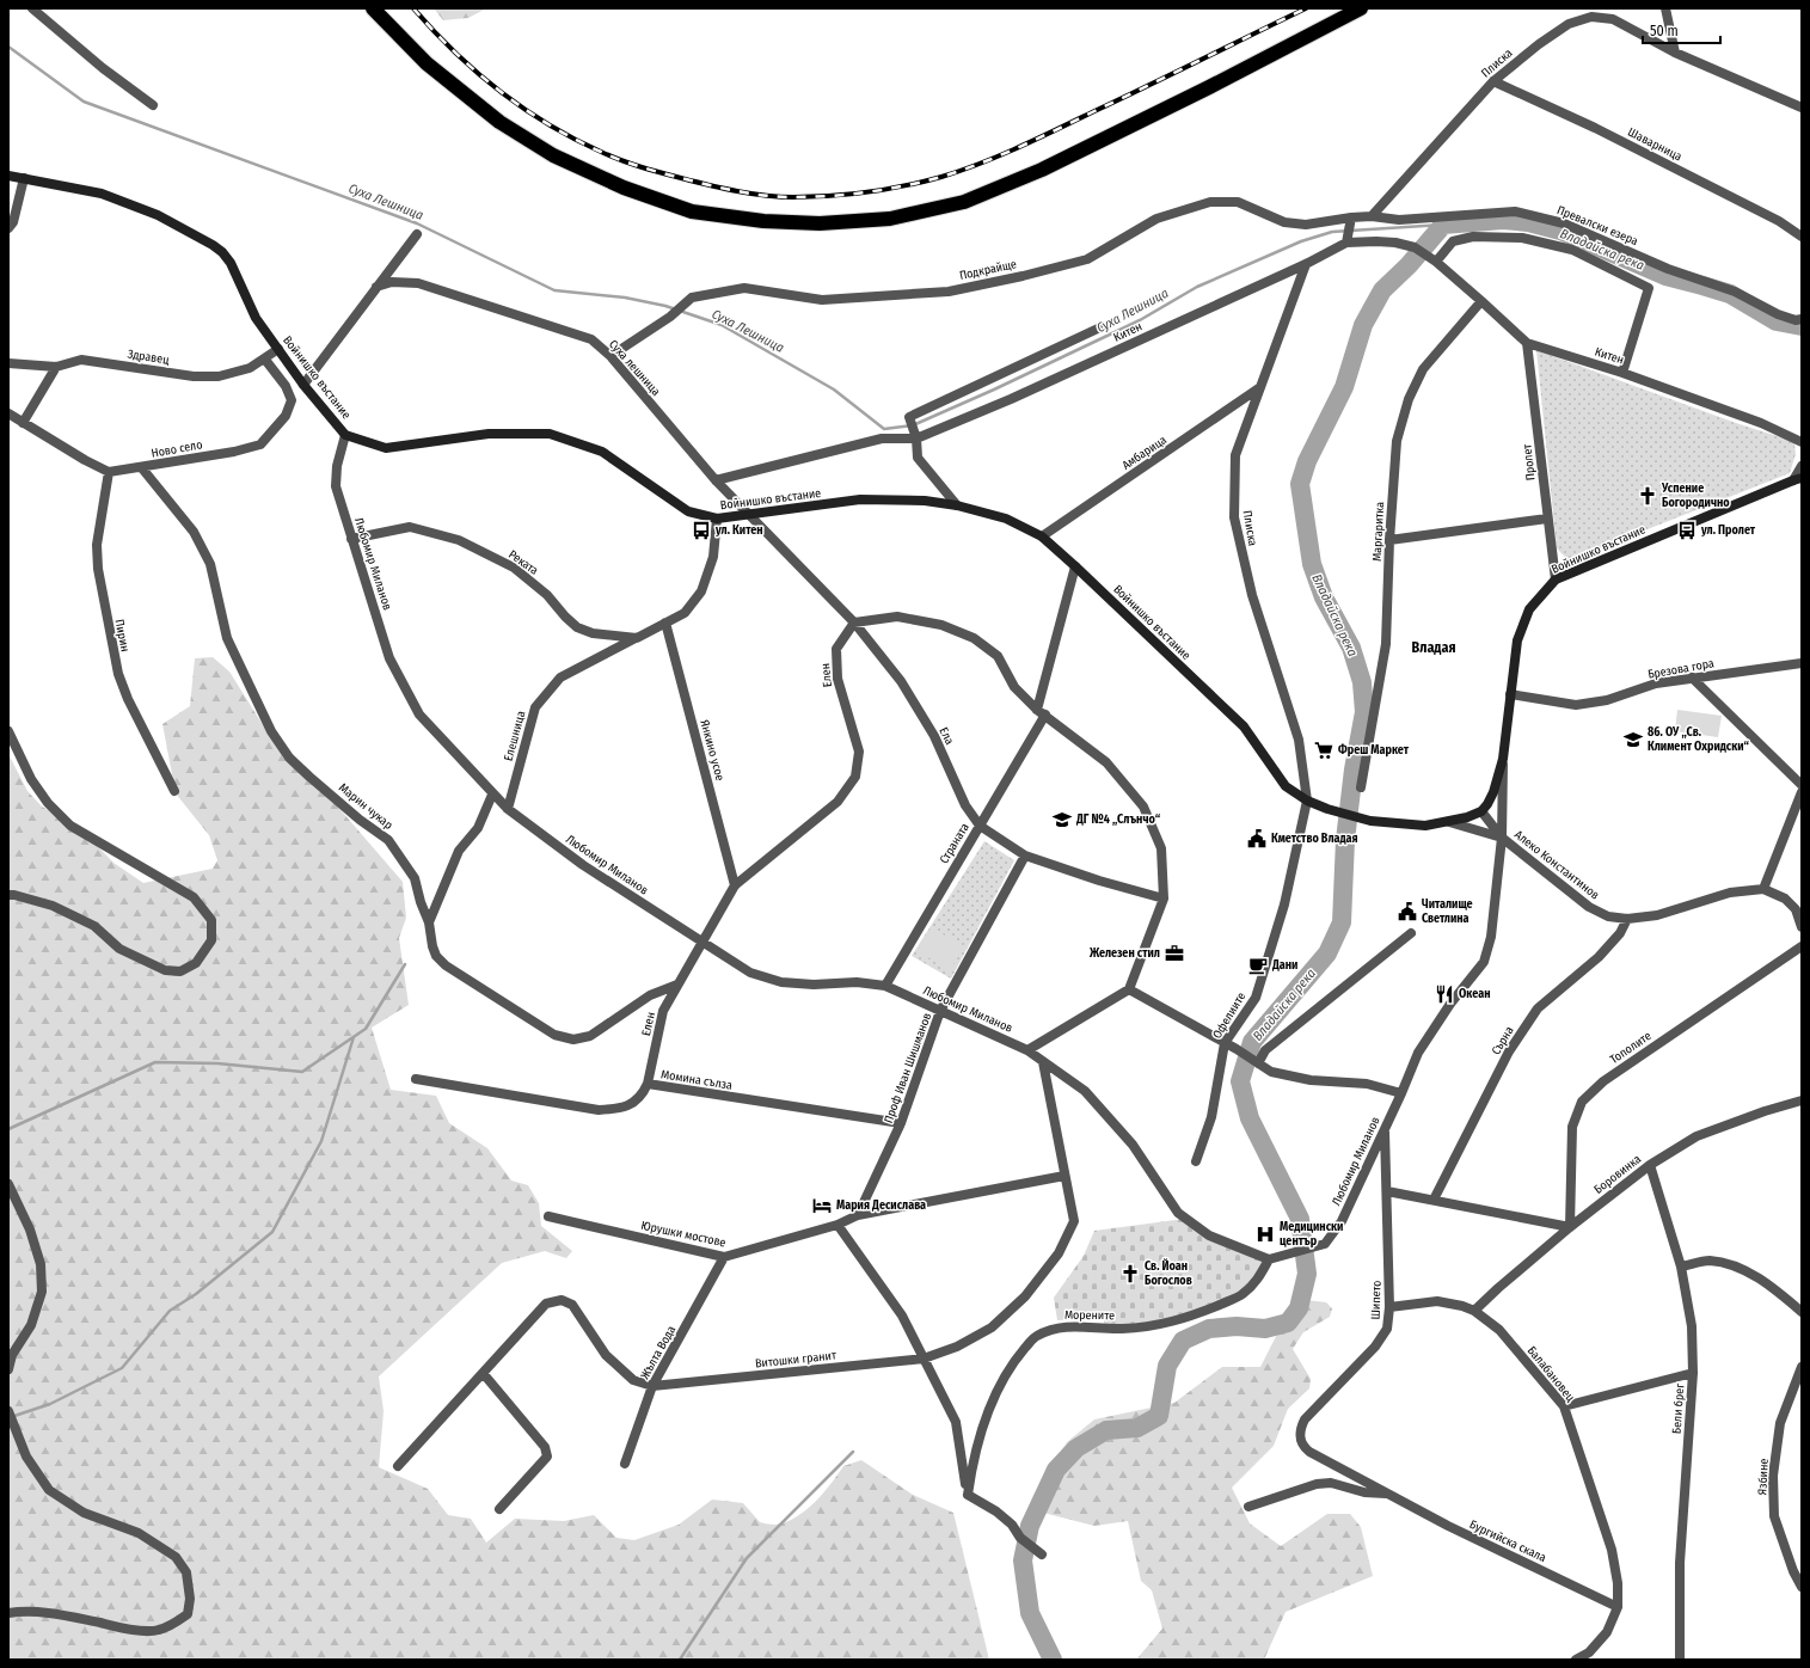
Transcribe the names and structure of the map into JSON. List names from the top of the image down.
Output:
{
  "streets": {
    "street": [
      "Плиска",
      "Шаварница",
      "Превалски езера",
      "Подкрайще",
      "Китен",
      "Здравец",
      "Суха лешница",
      "Войнишко въстание",
      "Ново село",
      "Амбарица",
      "Пролет",
      "Маргаритка",
      "Реката",
      "Любомир Миланов",
      "Пирин",
      "Брезова гора",
      "Елен",
      "Елешница",
      "Ела",
      "Янкино усое",
      "Марин чукар",
      "Страната",
      "Алеко Константинов",
      "Офелиите",
      "Сърна",
      "Тополите",
      "Проф Иван Шишманов",
      "Момина сълза",
      "Боровинка",
      "Юрушки мостове",
      "Шипето",
      "Морените",
      "Жълта Вода",
      "Витошки гранит",
      "Балабановец",
      "Бели брег",
      "Язбине",
      "Бургийска скала"
    ]
  },
  "crossings": [
    ["Плиска", "Шаварница"],
    ["Плиска", "Превалски езера"],
    ["Плиска", "Подкрайще"],
    ["Плиска", "Китен"],
    ["Плиска", "Войнишко въстание"],
    ["Плиска", "Амбарица"],
    ["Плиска", "Офелиите"],
    ["Превалски езера", "Подкрайще"],
    ["Подкрайще", "Суха лешница"],
    ["Китен", "Суха лешница"],
    ["Китен", "Пролет"],
    ["Китен", "Маргаритка"],
    ["Здравец", "Войнишко въстание"],
    ["Здравец", "Ново село"],
    ["Суха лешница", "Войнишко въстание"],
    ["Суха лешница", "Ела"],
    ["Войнишко въстание", "Амбарица"],
    ["Войнишко въстание", "Пролет"],
    ["Войнишко въстание", "Любомир Миланов"],
    ["Войнишко въстание", "Брезова гора"],
    ["Войнишко въстание", "Ела"],
    ["Войнишко въстание", "Офелиите"],
    ["Ново село", "Пирин"],
    ["Ново село", "Марин чукар"],
    ["Реката", "Любомир Миланов"],
    ["Реката", "Елешница"],
    ["Любомир Миланов", "Елен"],
    ["Любомир Миланов", "Елешница"],
    ["Любомир Миланов", "Страната"],
    ["Любомир Миланов", "Алеко Константинов"],
    ["Любомир Миланов", "Проф Иван Шишманов"],
    ["Любомир Миланов", "Шипето"],
    ["Любомир Миланов", "Морените"],
    ["Любомир Миланов", "Витошки гранит"],
    ["Елен", "Ела"],
    ["Елен", "Янкино усое"],
    ["Елен", "Марин чукар"],
    ["Елен", "Момина сълза"],
    ["Ела", "Страната"],
    ["Ела", "Проф Иван Шишманов"],
    ["Алеко Константинов", "Сърна"],
    ["Тополите", "Боровинка"],
    ["Проф Иван Шишманов", "Момина сълза"],
    ["Проф Иван Шишманов", "Юрушки мостове"],
    ["Боровинка", "Балабановец"],
    ["Боровинка", "Бели брег"],
    ["Юрушки мостове", "Жълта Вода"],
    ["Юрушки мостове", "Витошки гранит"],
    ["Шипето", "Балабановец"],
    ["Шипето", "Бургийска скала"],
    ["Жълта Вода", "Витошки гранит"],
    ["Балабановец", "Бургийска скала"]
  ],
  "districts": ["Владая"],
  "water": ["Суха Лешница", "Владайска река"],
  "places": {
    "church": ["Успение Богородично", "Св. Йоан Богослов"],
    "bus stop": ["ул. Китен", "ул. Пролет"],
    "school or university": ["86. ОУ „Св. Климент Охридски“", "ДГ №4 „Слънчо“"],
    "supermarket": ["Фреш Маркет"],
    "public building": ["Кметство Владая", "Читалище Светлина"],
    "office": ["Железен стил"],
    "cafe": ["Дани"],
    "restaurant": ["Океан"],
    "hotel": ["Мария Десислава"],
    "hospital": ["Медицински център"]
  },
  "scale_bar": "50 m"
}
